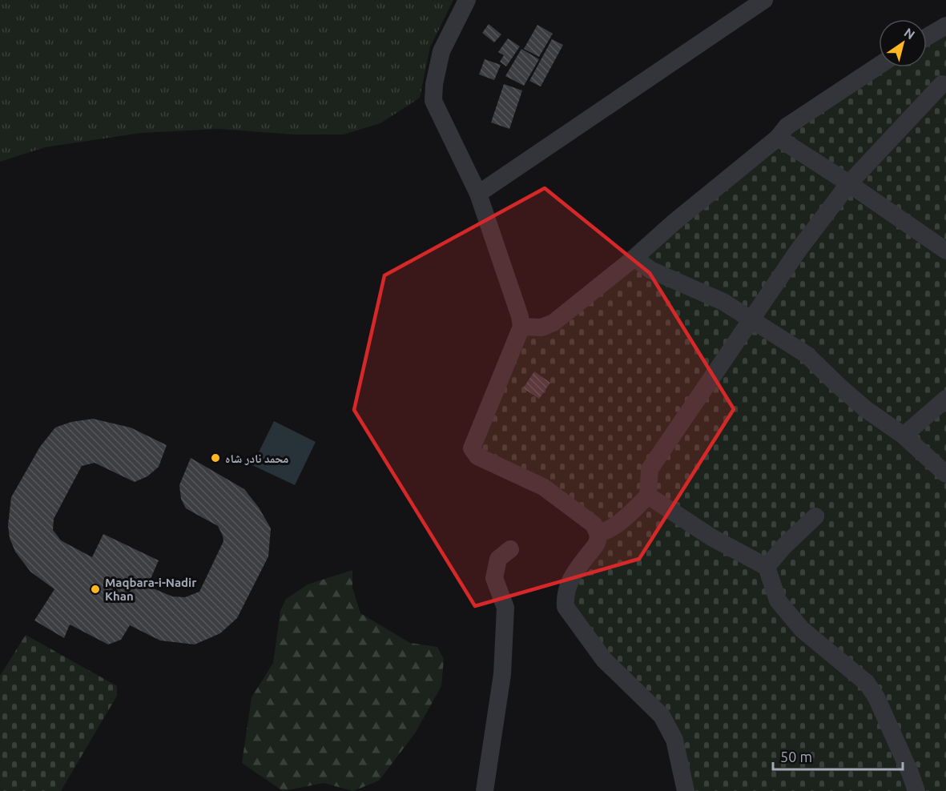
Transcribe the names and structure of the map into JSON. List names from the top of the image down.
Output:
{
  "places": ["محمد نادر شاه", "Maqbara-i-Nadir Khan"],
  "scale_bar": "50 m",
  "north": "top right"
}
